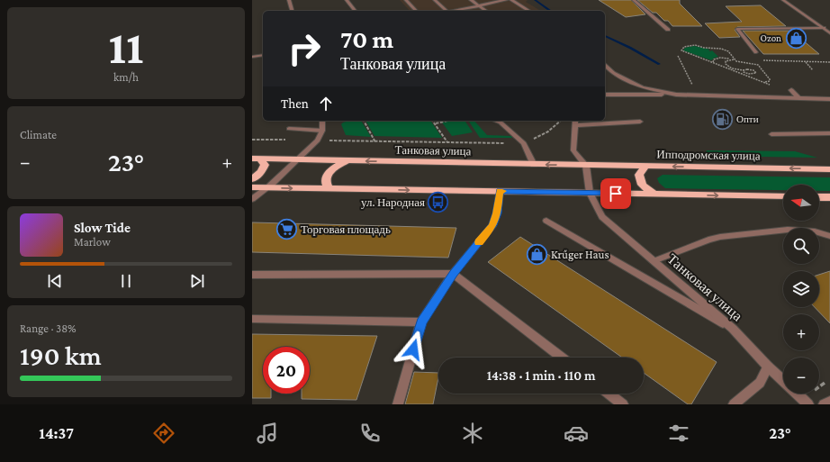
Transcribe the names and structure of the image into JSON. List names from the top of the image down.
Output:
{
  "streets": {
    "highway": ["Танковая улица", "Ипподромская улица"]
  },
  "crossings": [
    ["Танковая улица", "Ипподромская улица"]
  ],
  "places": {
    "shop": ["Ozon", "Krűger Haus"],
    "fuel station": ["Опти"],
    "bus stop": ["ул. Народная"],
    "supermarket": ["Торговая площадь"]
  },
  "north": "left",
  "page": {
    "tile": [
      ["11", "km/h"],
      "Climate",
      ["Range · 38%", "190 km"]
    ],
    "turn": ["70 m", "Танковая улица"],
    "then": "Then",
    "heat": ["−", "23°", "+"],
    "map_buttons": ["+", "−"],
    "song": ["Slow Tide", "Marlow"],
    "limit": "20",
    "trip": "14:38 · 1 min · 110 m",
    "tabs": ["14:37", "23°"]
  }
}
